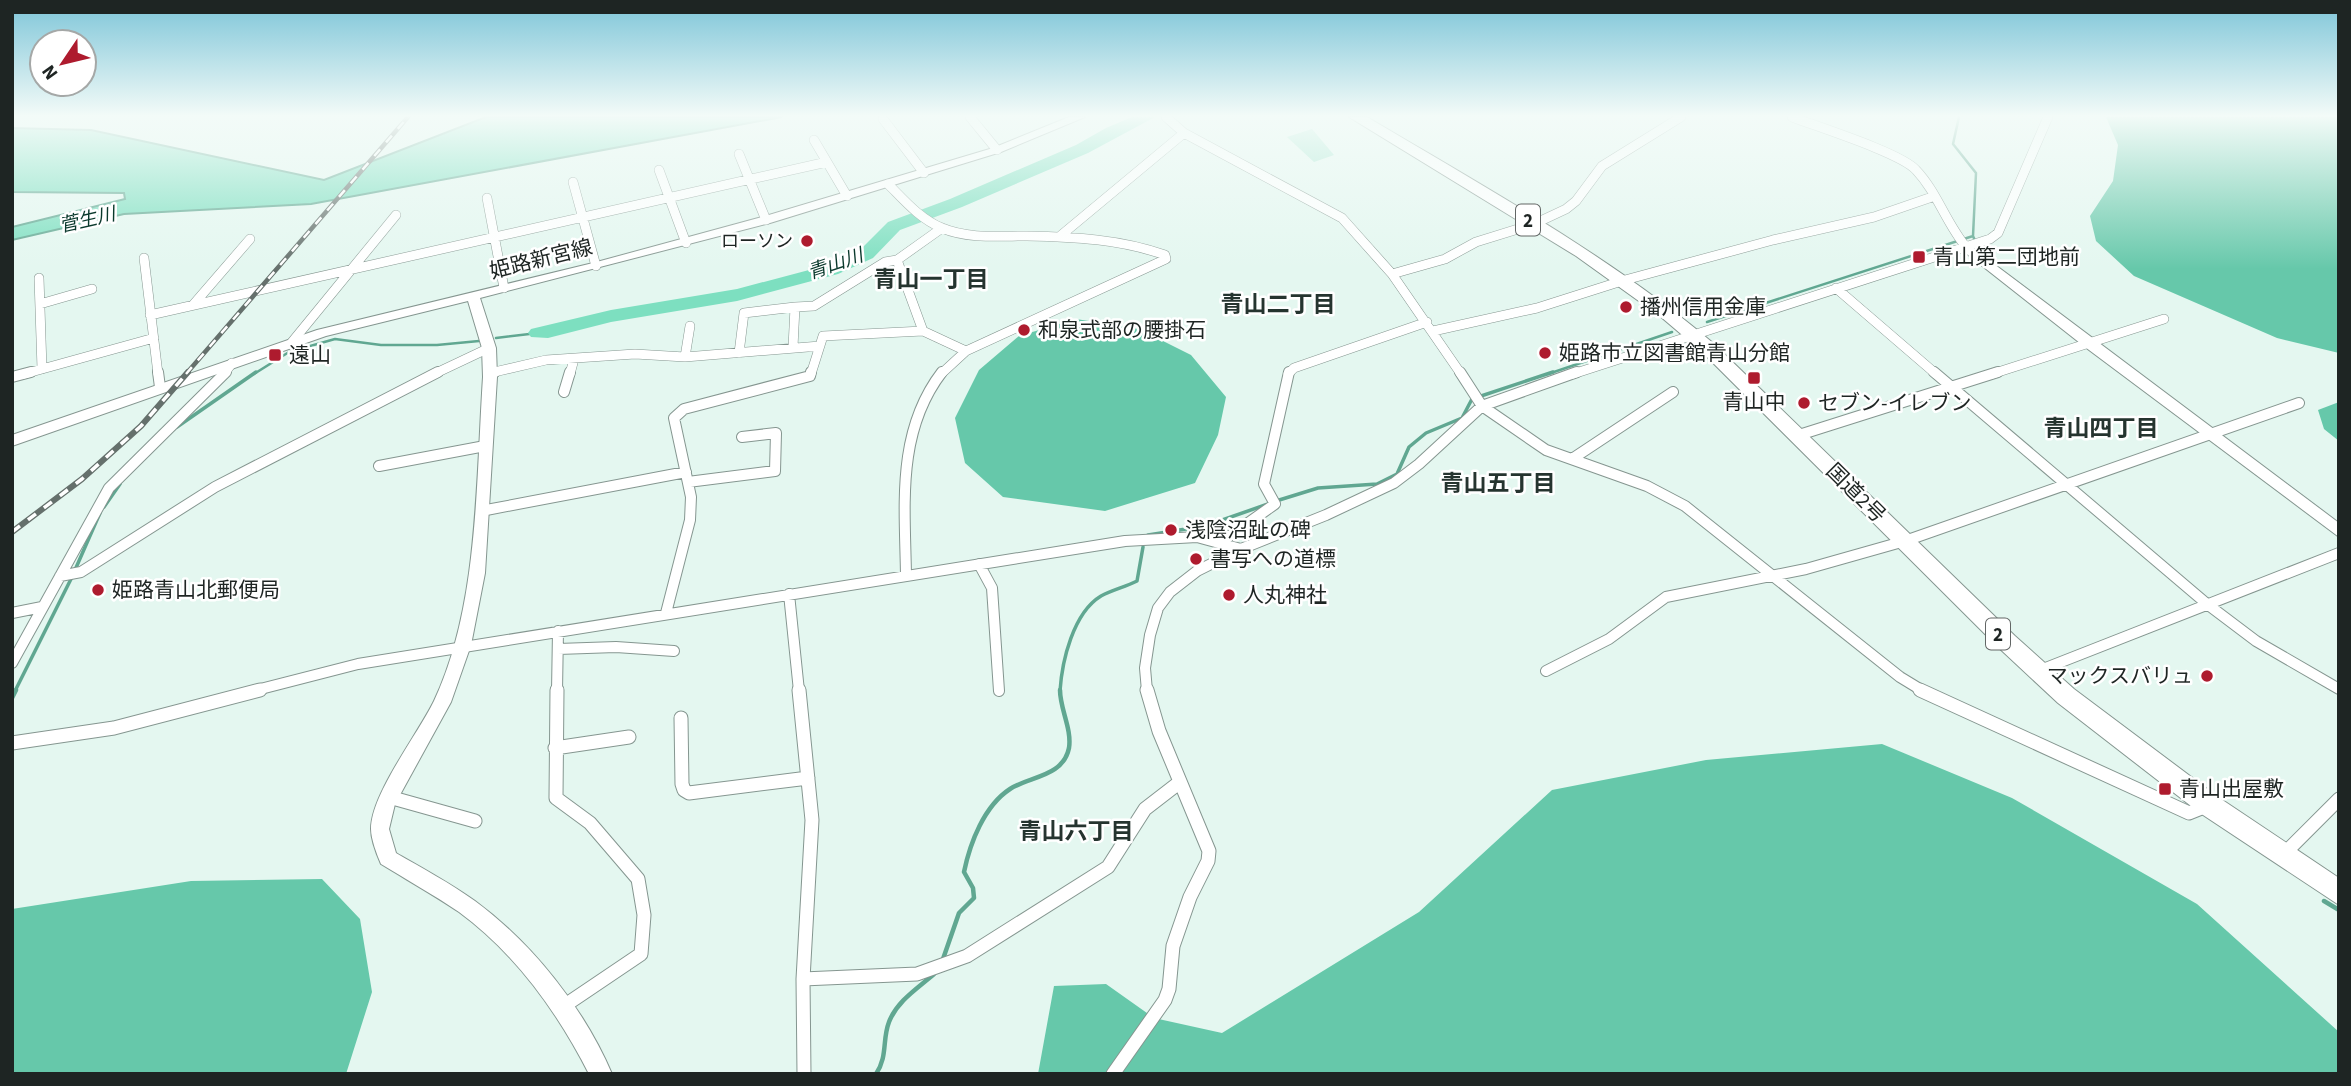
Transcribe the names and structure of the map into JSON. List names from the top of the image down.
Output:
{
  "streets": {
    "highway": ["2", "国道2号"],
    "street": ["姫路新宮線"]
  },
  "districts": [
    "青山一丁目",
    "青山二丁目",
    "青山四丁目",
    "青山五丁目",
    "青山六丁目"
  ],
  "water": ["菅生川", "青山川"],
  "places": {
    "other": [
      "ローソン",
      "播州信用金庫",
      "和泉式部の腰掛石",
      "姫路市立図書館青山分館",
      "セブン-イレブン",
      "浅陰沼趾の碑",
      "書写への道標",
      "姫路青山北郵便局",
      "人丸神社",
      "マックスバリュ"
    ],
    "transit": [
      "青山第二団地前",
      "遠山",
      "青山中",
      "青山出屋敷"
    ]
  },
  "north": "bottom left"
}
